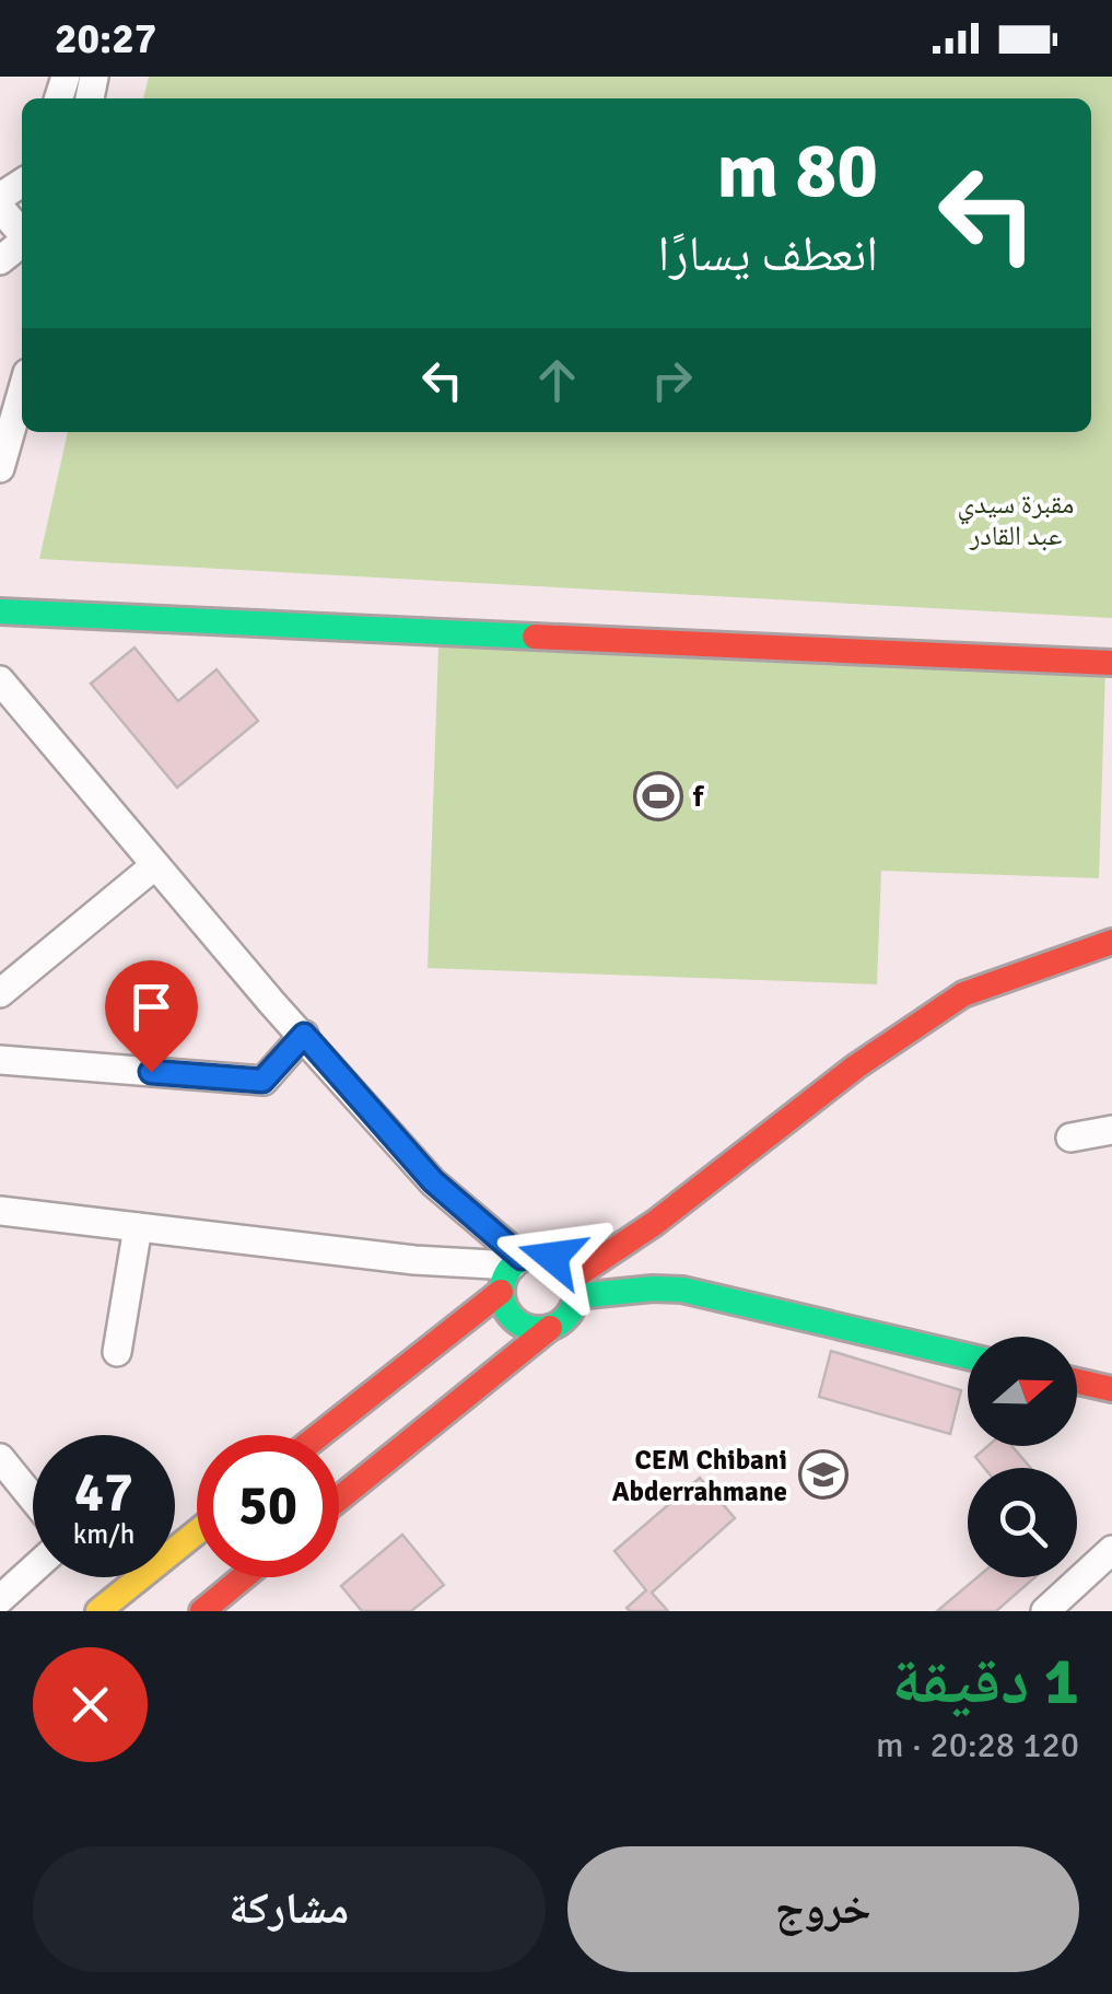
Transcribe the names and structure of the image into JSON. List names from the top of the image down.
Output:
{
  "parks": ["مقبرة سيدي عبد القادر"],
  "places": {
    "sports": ["f"],
    "school or university": ["CEM Chibani Abderrahmane"]
  },
  "north": "right",
  "page": {
    "status": "20:27",
    "turn": ["80 m", "انعطف يسارًا"],
    "speed": "47 km/h",
    "limit": "50",
    "heading": ["1 دقيقة", "120 m · 20:28"],
    "buttons": ["خروج", "مشاركة"]
  }
}
